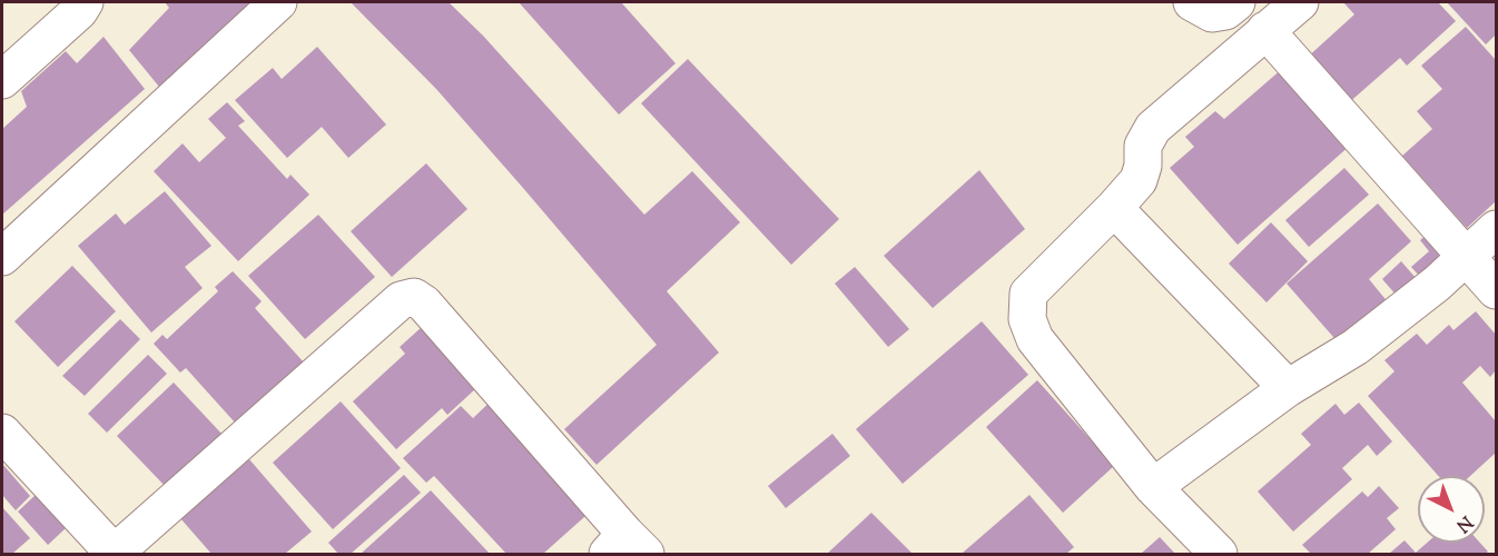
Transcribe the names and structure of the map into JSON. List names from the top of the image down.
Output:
{
  "north": "bottom right"
}
